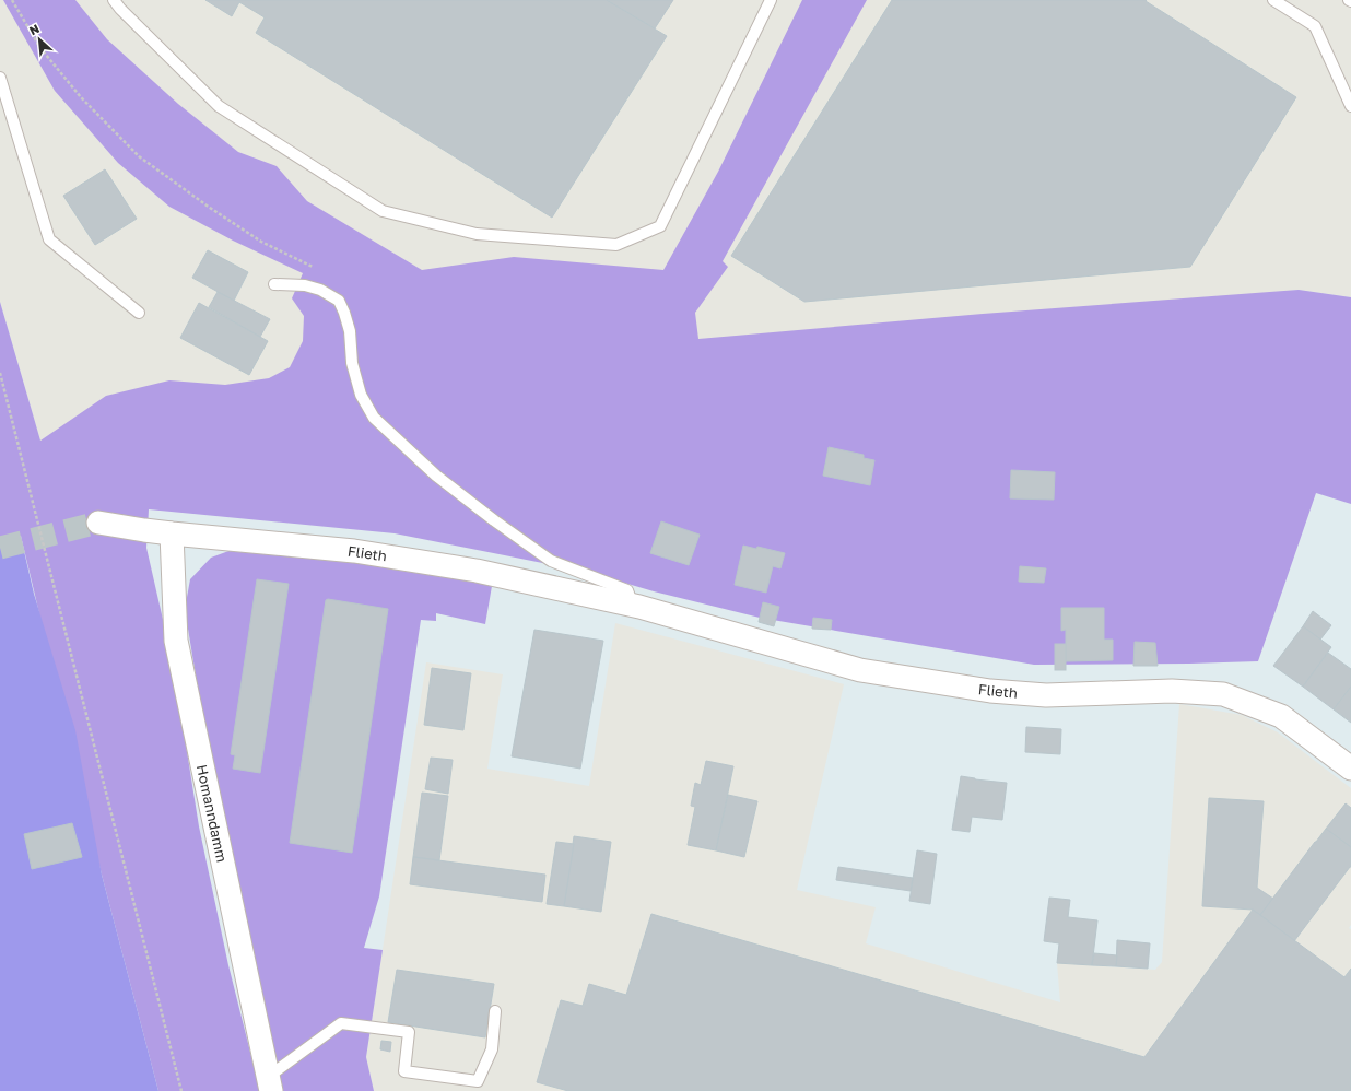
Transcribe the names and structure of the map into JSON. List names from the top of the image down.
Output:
{
  "streets": {
    "street": ["Flieth", "Homanndamm"]
  },
  "crossings": [
    ["Flieth", "Homanndamm"]
  ],
  "north": "top left"
}
